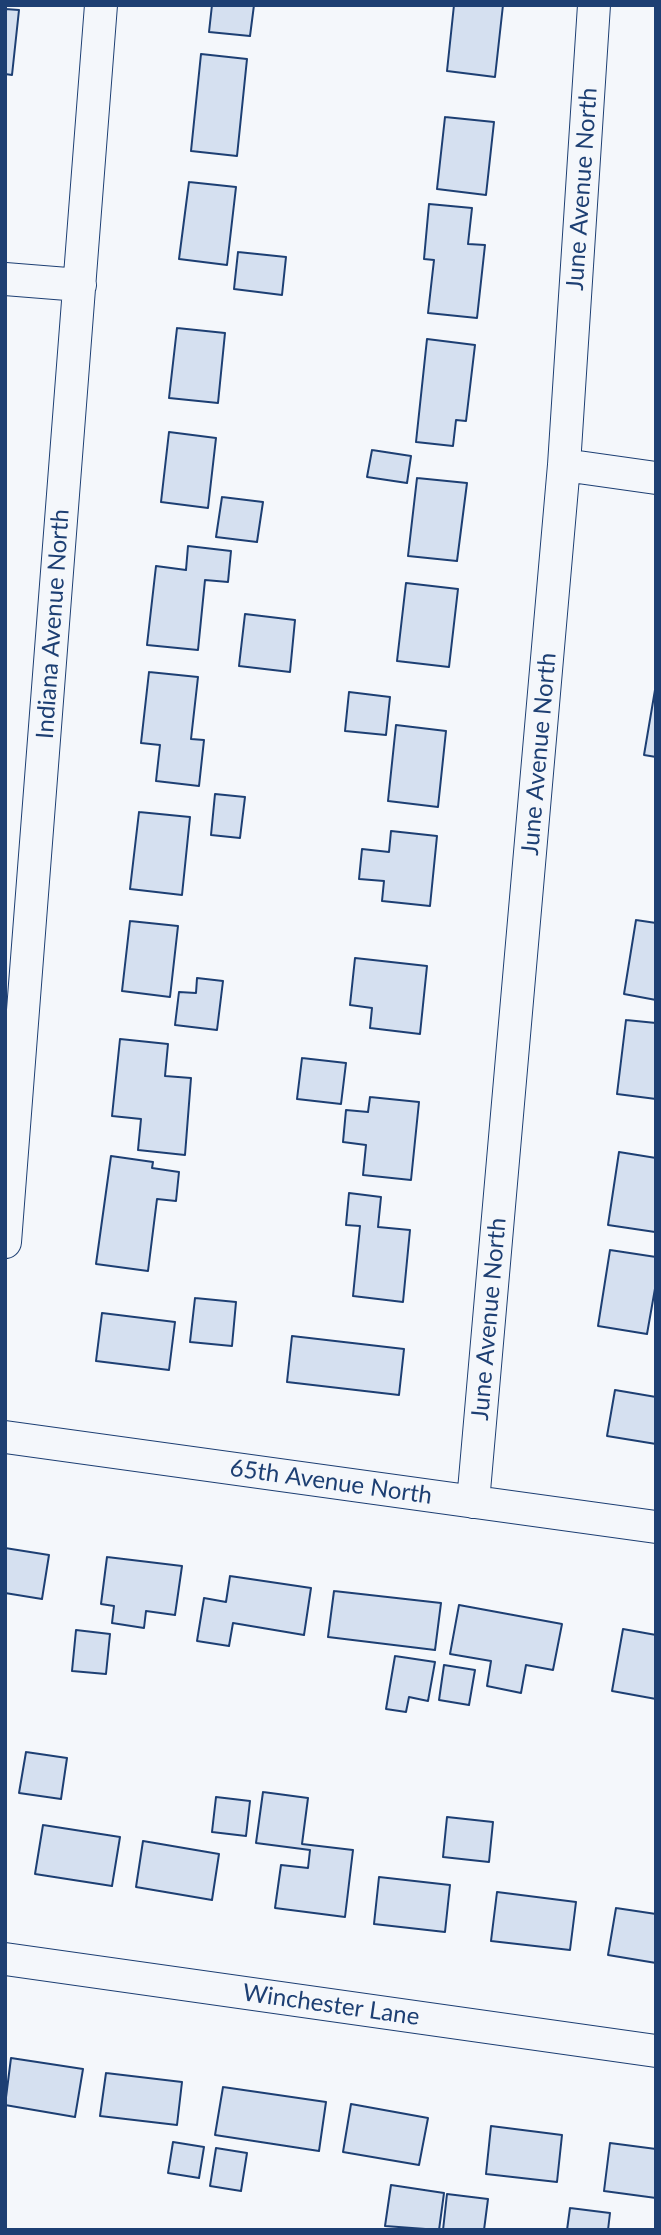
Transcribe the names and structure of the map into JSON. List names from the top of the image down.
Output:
{
  "streets": {
    "street": [
      "June Avenue North",
      "Indiana Avenue North",
      "65th Avenue North",
      "Winchester Lane"
    ]
  },
  "crossings": [
    ["June Avenue North", "65th Avenue North"]
  ]
}
